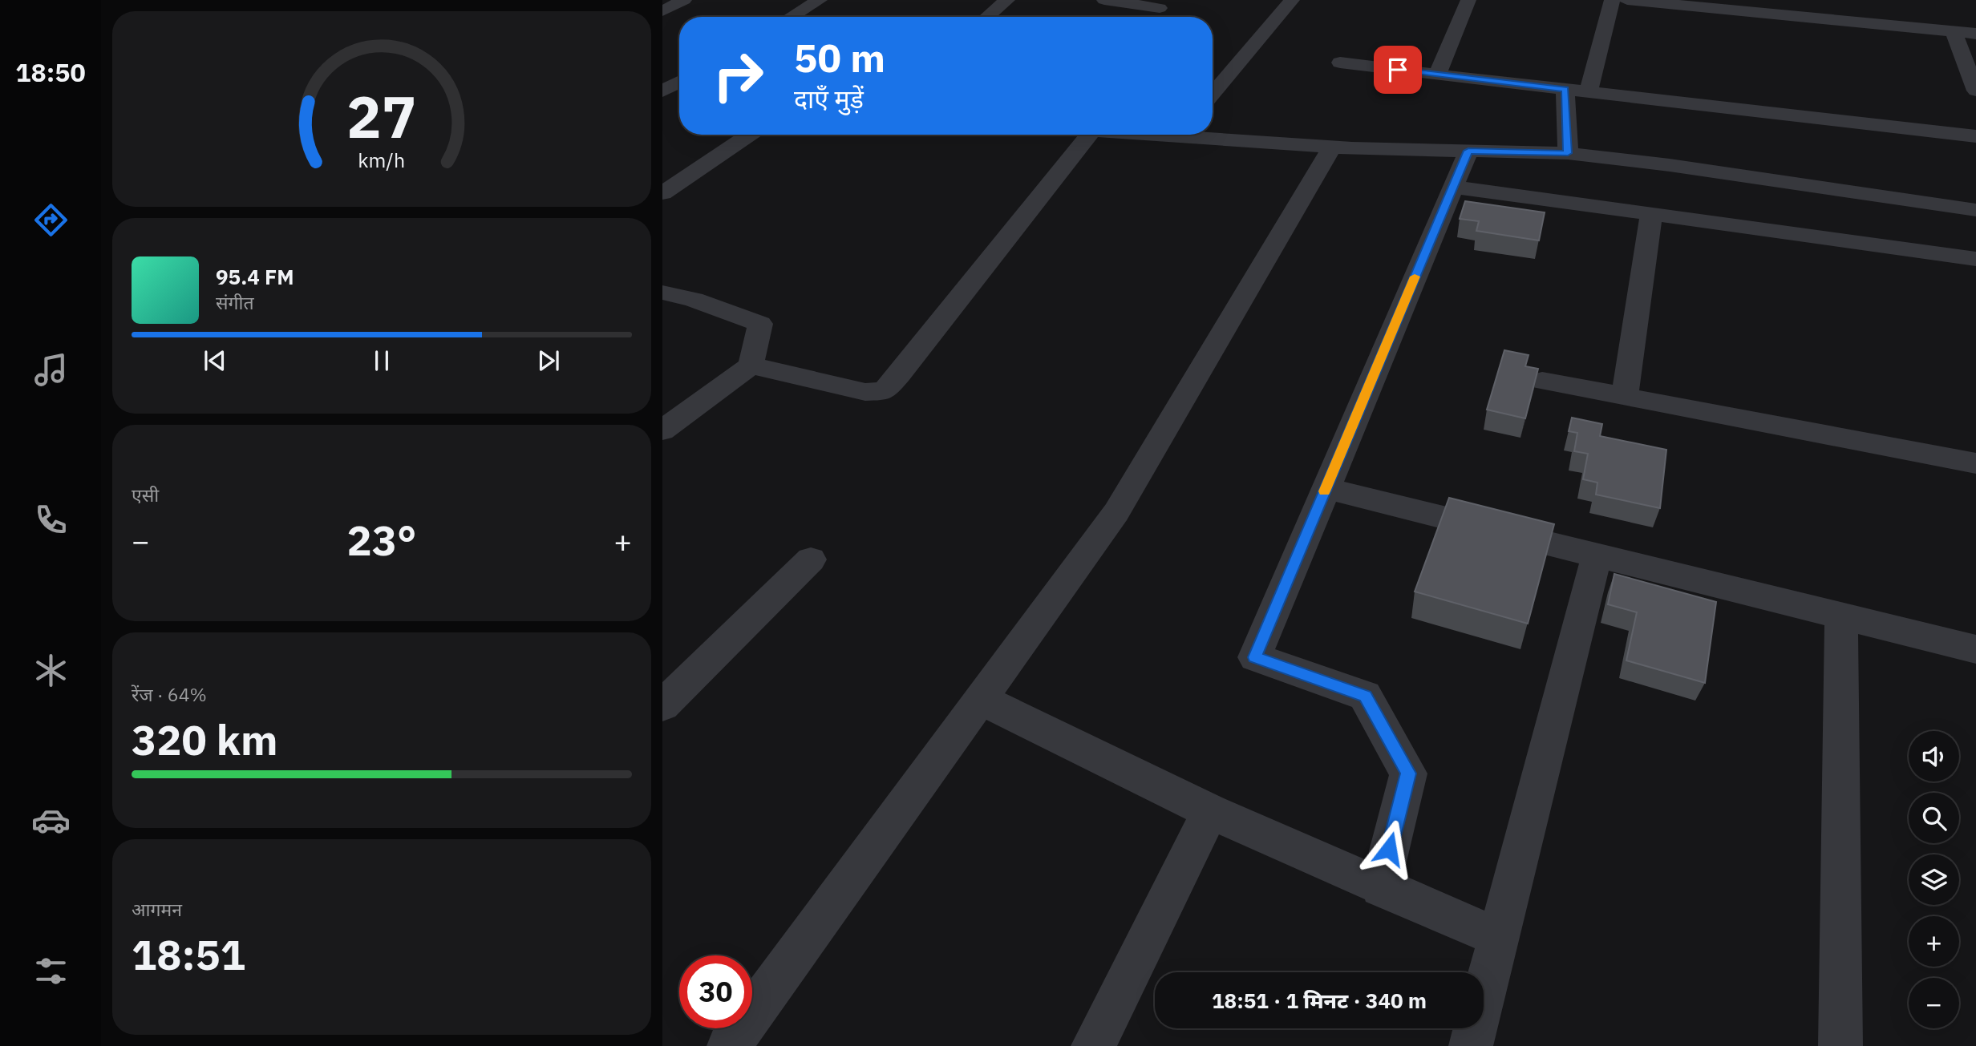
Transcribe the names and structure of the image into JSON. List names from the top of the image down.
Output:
{
  "page": {
    "tabs": "18:50",
    "turn": ["50 m", "दाएँ मुड़ें"],
    "song": ["95.4 FM", "संगीत"],
    "tile": [
      "एसी",
      ["रेंज · 64%", "320 km"],
      ["आगमन", "18:51"]
    ],
    "heat": ["−", "23°", "+"],
    "map_buttons": ["+", "−"],
    "limit": "30",
    "trip": "18:51 · 1 मिनट · 340 m",
    "gauge": ["27", "km/h"]
  }
}
